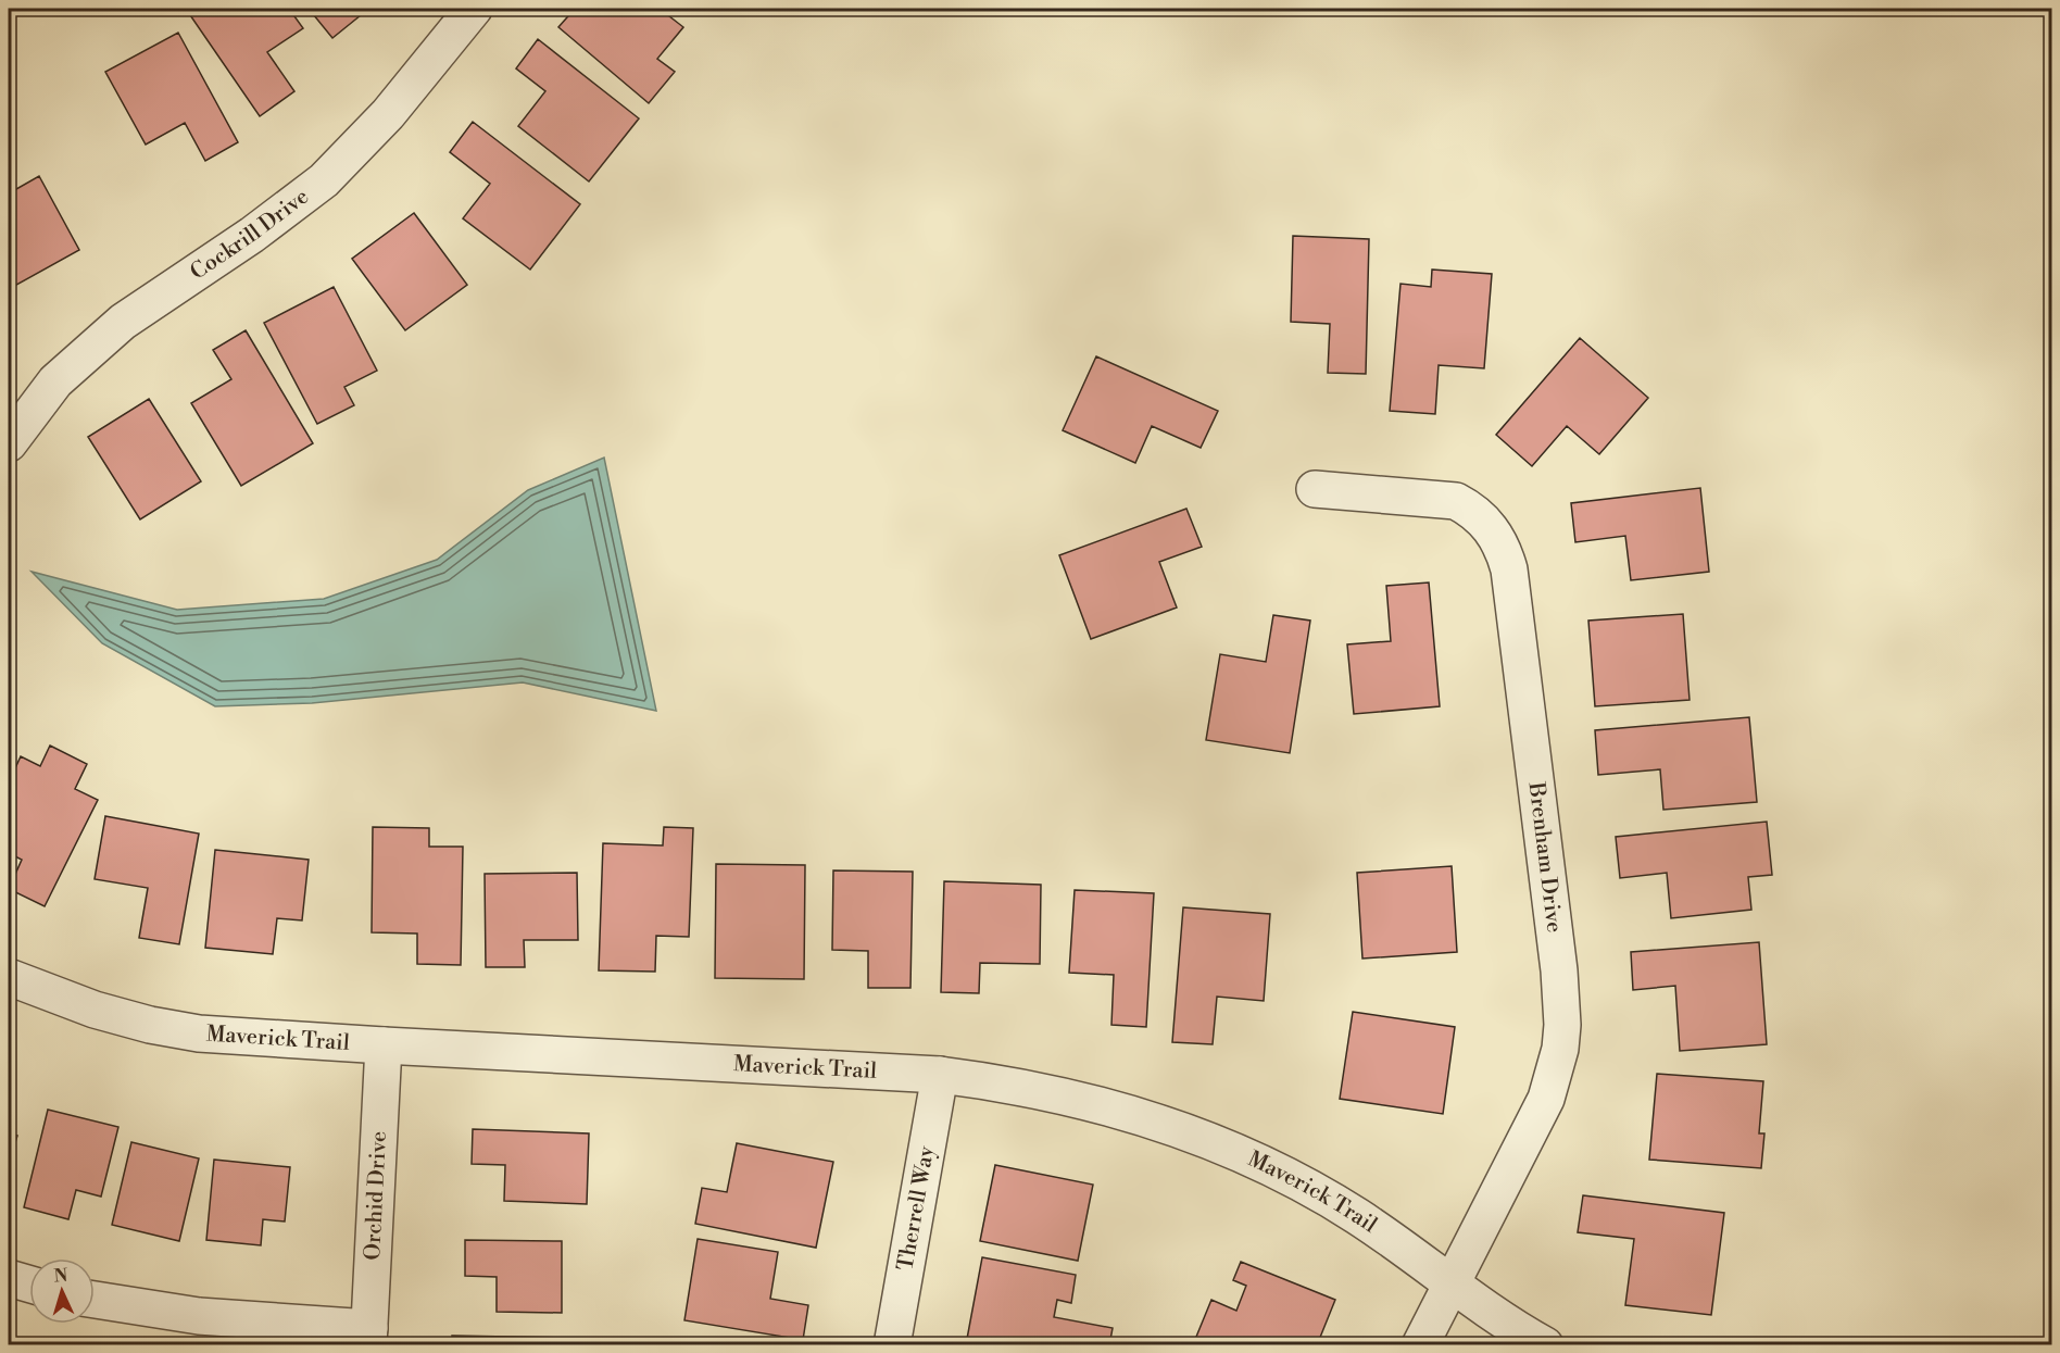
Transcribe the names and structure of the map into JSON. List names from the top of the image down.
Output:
{
  "streets": {
    "street": [
      "Cockrill Drive",
      "Brenham Drive",
      "Maverick Trail",
      "Orchid Drive",
      "Therrell Way"
    ]
  },
  "crossings": [
    ["Brenham Drive", "Maverick Trail"],
    ["Maverick Trail", "Orchid Drive"],
    ["Maverick Trail", "Therrell Way"]
  ],
  "north": "top"
}
